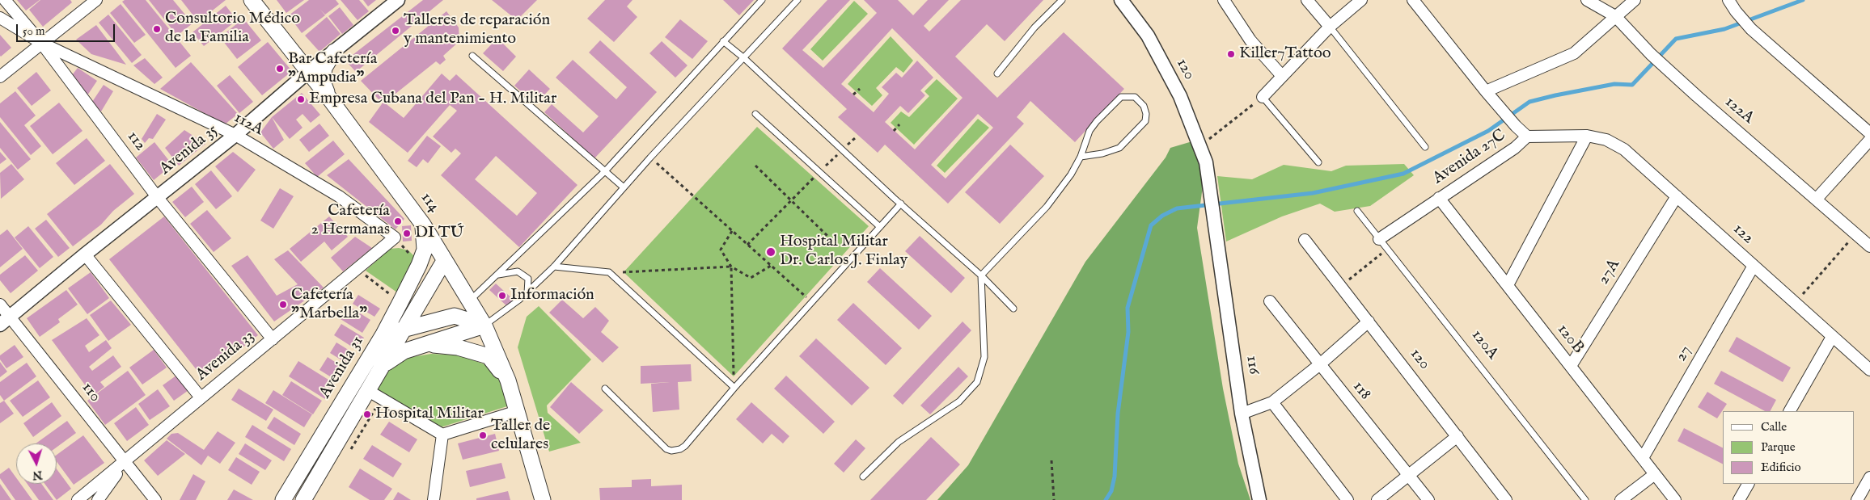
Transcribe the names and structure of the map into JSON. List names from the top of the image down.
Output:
{
  "streets": {
    "main road": ["114", "Avenida 31"],
    "street": [
      "120",
      "122A",
      "112A",
      "112",
      "Avenida 35",
      "Avenida 27C",
      "122",
      "27A",
      "120B",
      "27",
      "Avenida 33",
      "116",
      "118",
      "110"
    ],
    "lane": ["120A"]
  },
  "crossings": [
    ["120", "116"],
    ["112A", "112"],
    ["112A", "Avenida 35"],
    ["112A", "Avenida 33"],
    ["112", "Avenida 35"],
    ["112", "Avenida 33"],
    ["Avenida 35", "114"],
    ["Avenida 35", "110"],
    ["Avenida 27C", "122"],
    ["Avenida 27C", "120B"],
    ["Avenida 27C", "120A"],
    ["114", "Avenida 31"],
    ["122", "27A"],
    ["122", "27"],
    ["27A", "120B"],
    ["120B", "27"],
    ["Avenida 33", "110"]
  ],
  "places": [
    "Consultorio Médico de la Familia",
    "Talleres de reparación y mantenimiento",
    "Killer7Tattoo",
    "Bar Cafetería \"Ampudia\"",
    "Empresa Cubana del Pan - H. Militar",
    "Cafetería 2 Hermanas",
    "DI TÚ",
    "Hospital Militar Dr. Carlos J. Finlay",
    "Información",
    "Cafetería \"Marbella\"",
    "Hospital Militar",
    "Taller de celulares"
  ],
  "legend": ["Calle", "Parque", "Edificio"],
  "scale_bar": "50 m",
  "north": "bottom"
}
